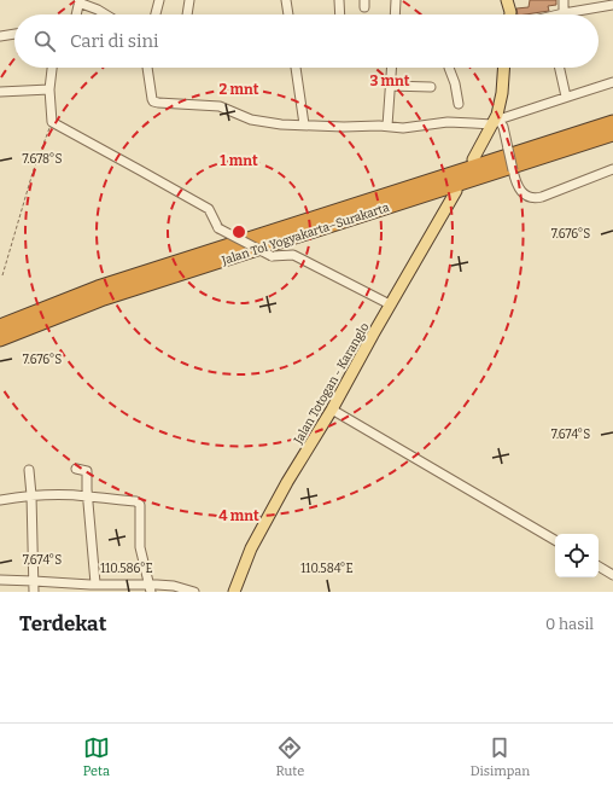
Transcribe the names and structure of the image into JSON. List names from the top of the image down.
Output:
{
  "streets": {
    "highway": ["Jalan Tol Yogyakarta–Surakarta"],
    "main road": ["Jalan Totogan - Karanglo"]
  },
  "page": {
    "search": "Cari di sini",
    "heading": ["Terdekat", "0 hasil"],
    "nav": ["Peta", "Rute", "Disimpan"]
  },
  "coordinates": [
    "7.678°S",
    "7.676°S",
    "7.674°S",
    "110.586°E",
    "110.584°E"
  ],
  "rings": [
    "3 mnt",
    "2 mnt",
    "1 mnt",
    "4 mnt"
  ]
}
